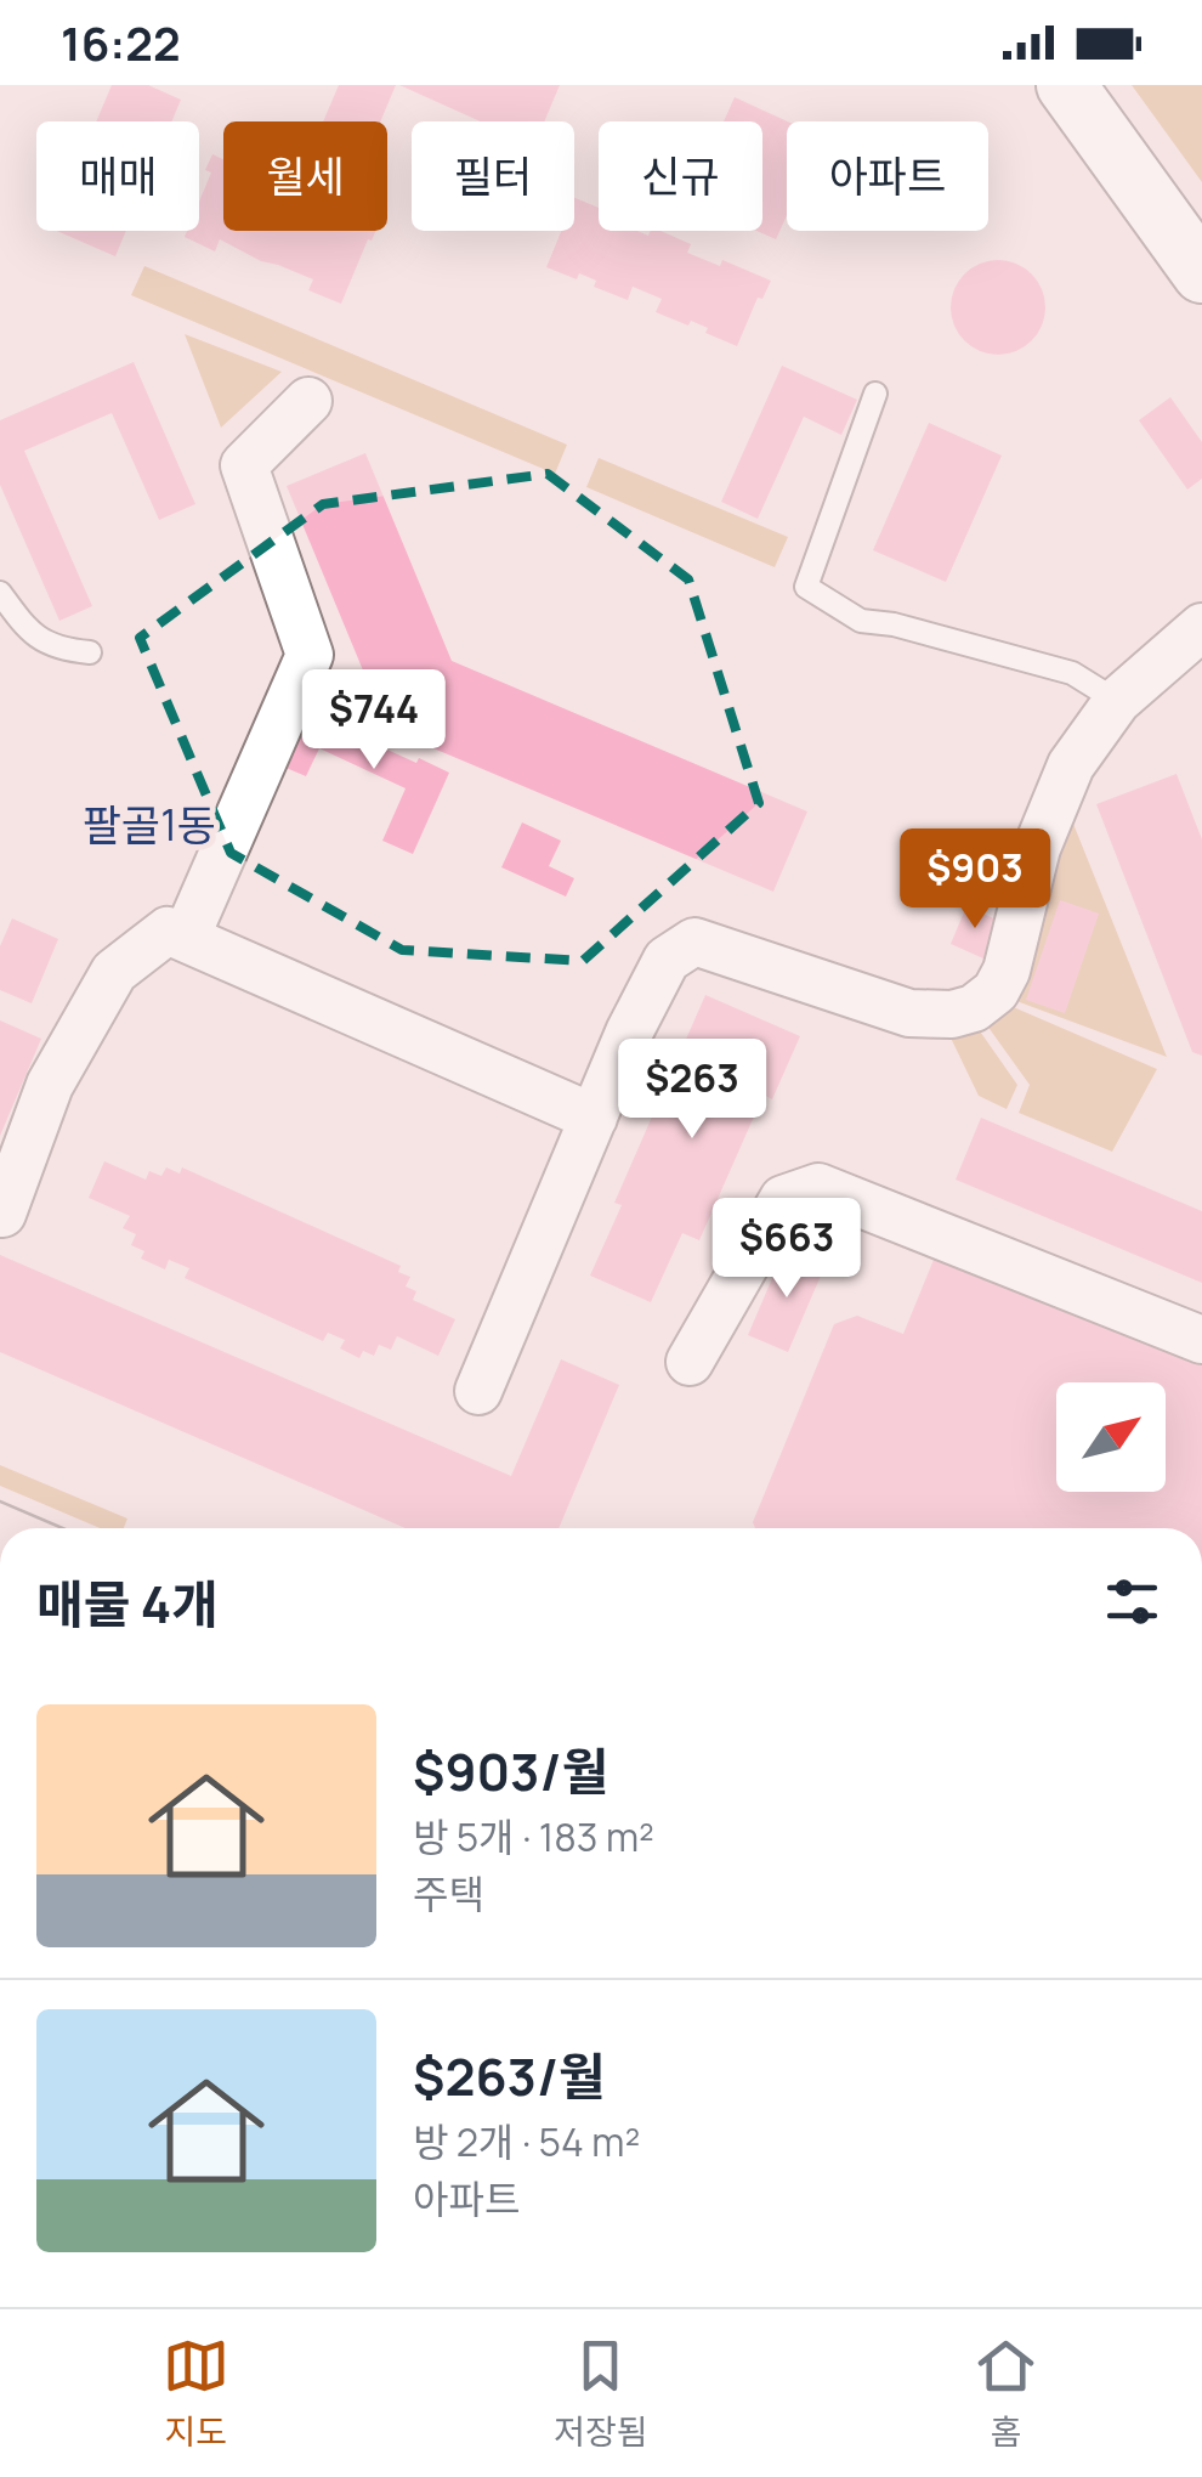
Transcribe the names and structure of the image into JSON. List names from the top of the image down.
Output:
{
  "districts": ["팔골1동"],
  "north": "top right",
  "page": {
    "status": "16:22",
    "chip": [
      "매매",
      "월세",
      "필터",
      "신규",
      "아파트"
    ],
    "price": [
      "$744",
      "$903",
      "$263",
      "$663"
    ],
    "heading": "매물 4개",
    "list": [
      {
        "name": "$903/월",
        "note": "방 5개 · 183 m² · 주택"
      },
      {
        "name": "$263/월",
        "note": "방 2개 · 54 m² · 아파트"
      }
    ],
    "tabs": ["지도", "저장됨", "홈"]
  }
}
